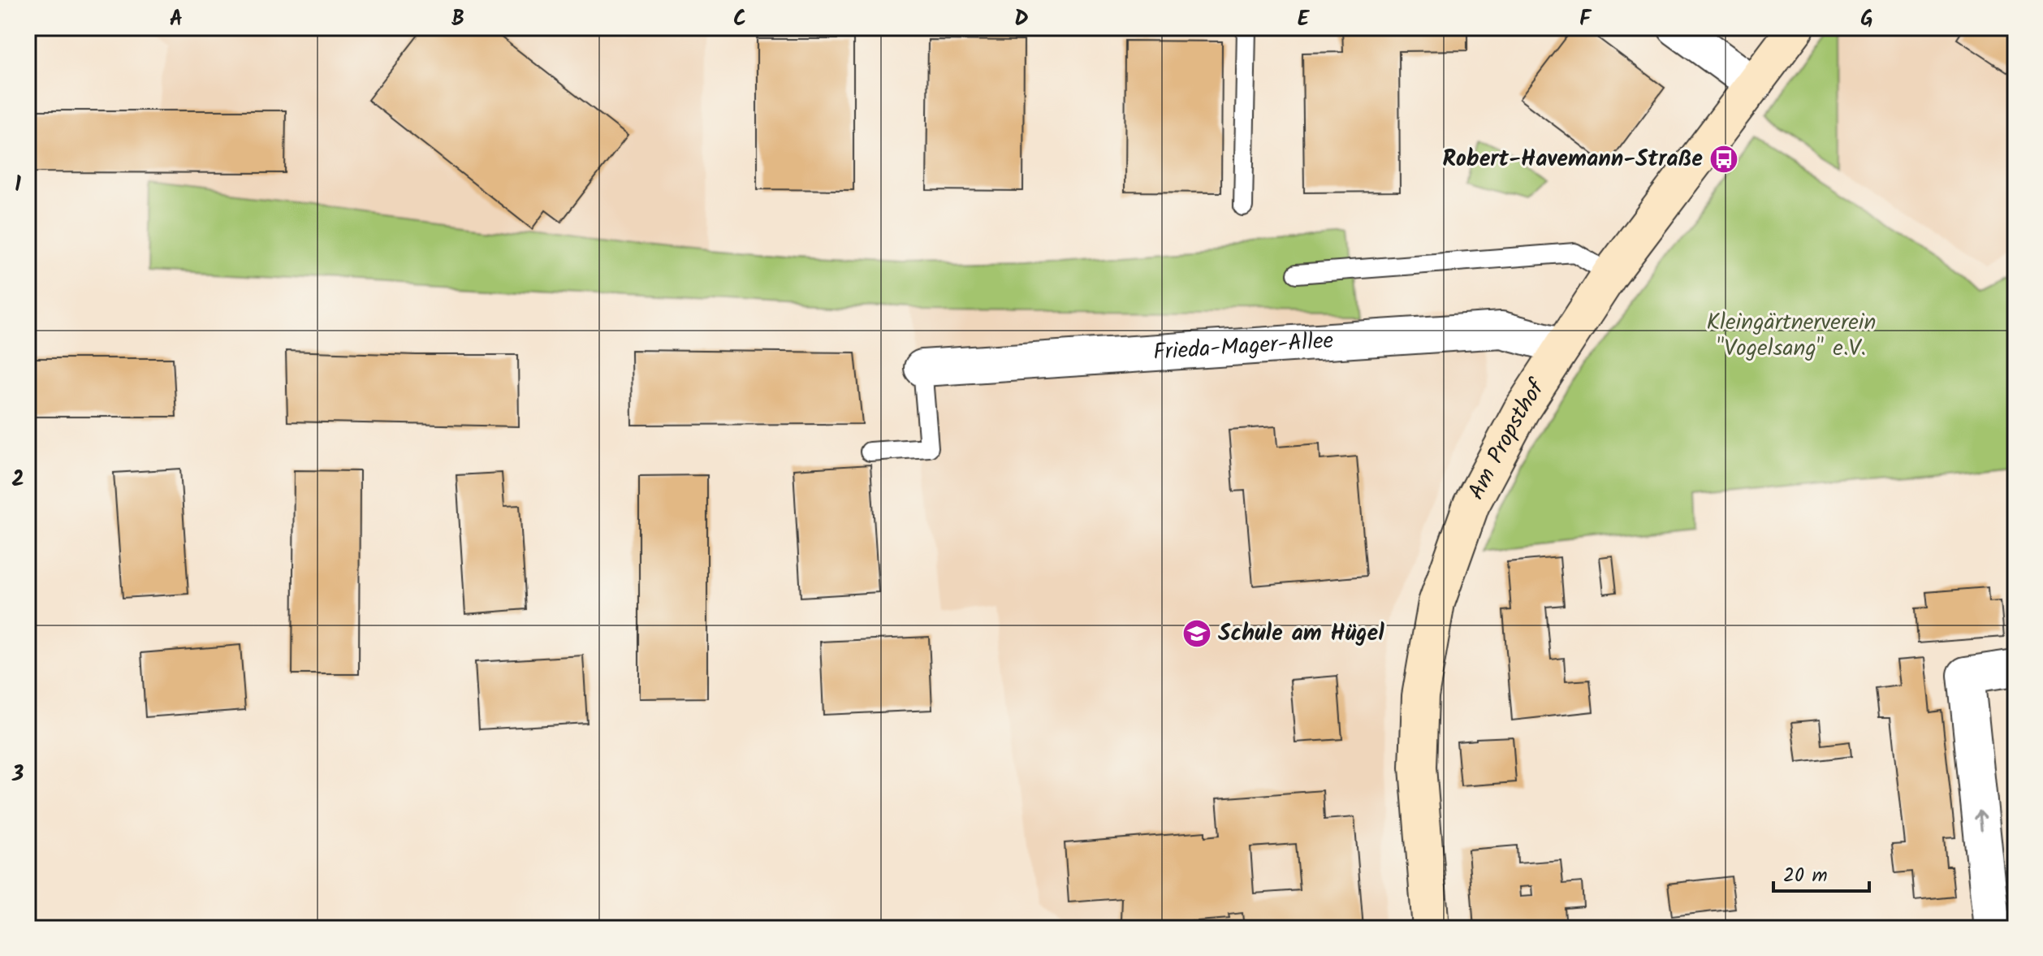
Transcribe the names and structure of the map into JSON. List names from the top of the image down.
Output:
{
  "streets": {
    "street": ["Frieda-Mager-Allee", "Am Propsthof"]
  },
  "crossings": [
    ["Frieda-Mager-Allee", "Am Propsthof"]
  ],
  "parks": ["Kleingärtnerverein \"Vogelsang\" e.V."],
  "places": {
    "bus stop": ["Robert-Havemann-Straße"],
    "school or university": ["Schule am Hügel"]
  },
  "scale_bar": "20 m",
  "grid": {
    "columns": [
      "A",
      "B",
      "C",
      "D",
      "E",
      "F",
      "G"
    ],
    "rows": ["1", "2", "3"]
  }
}
